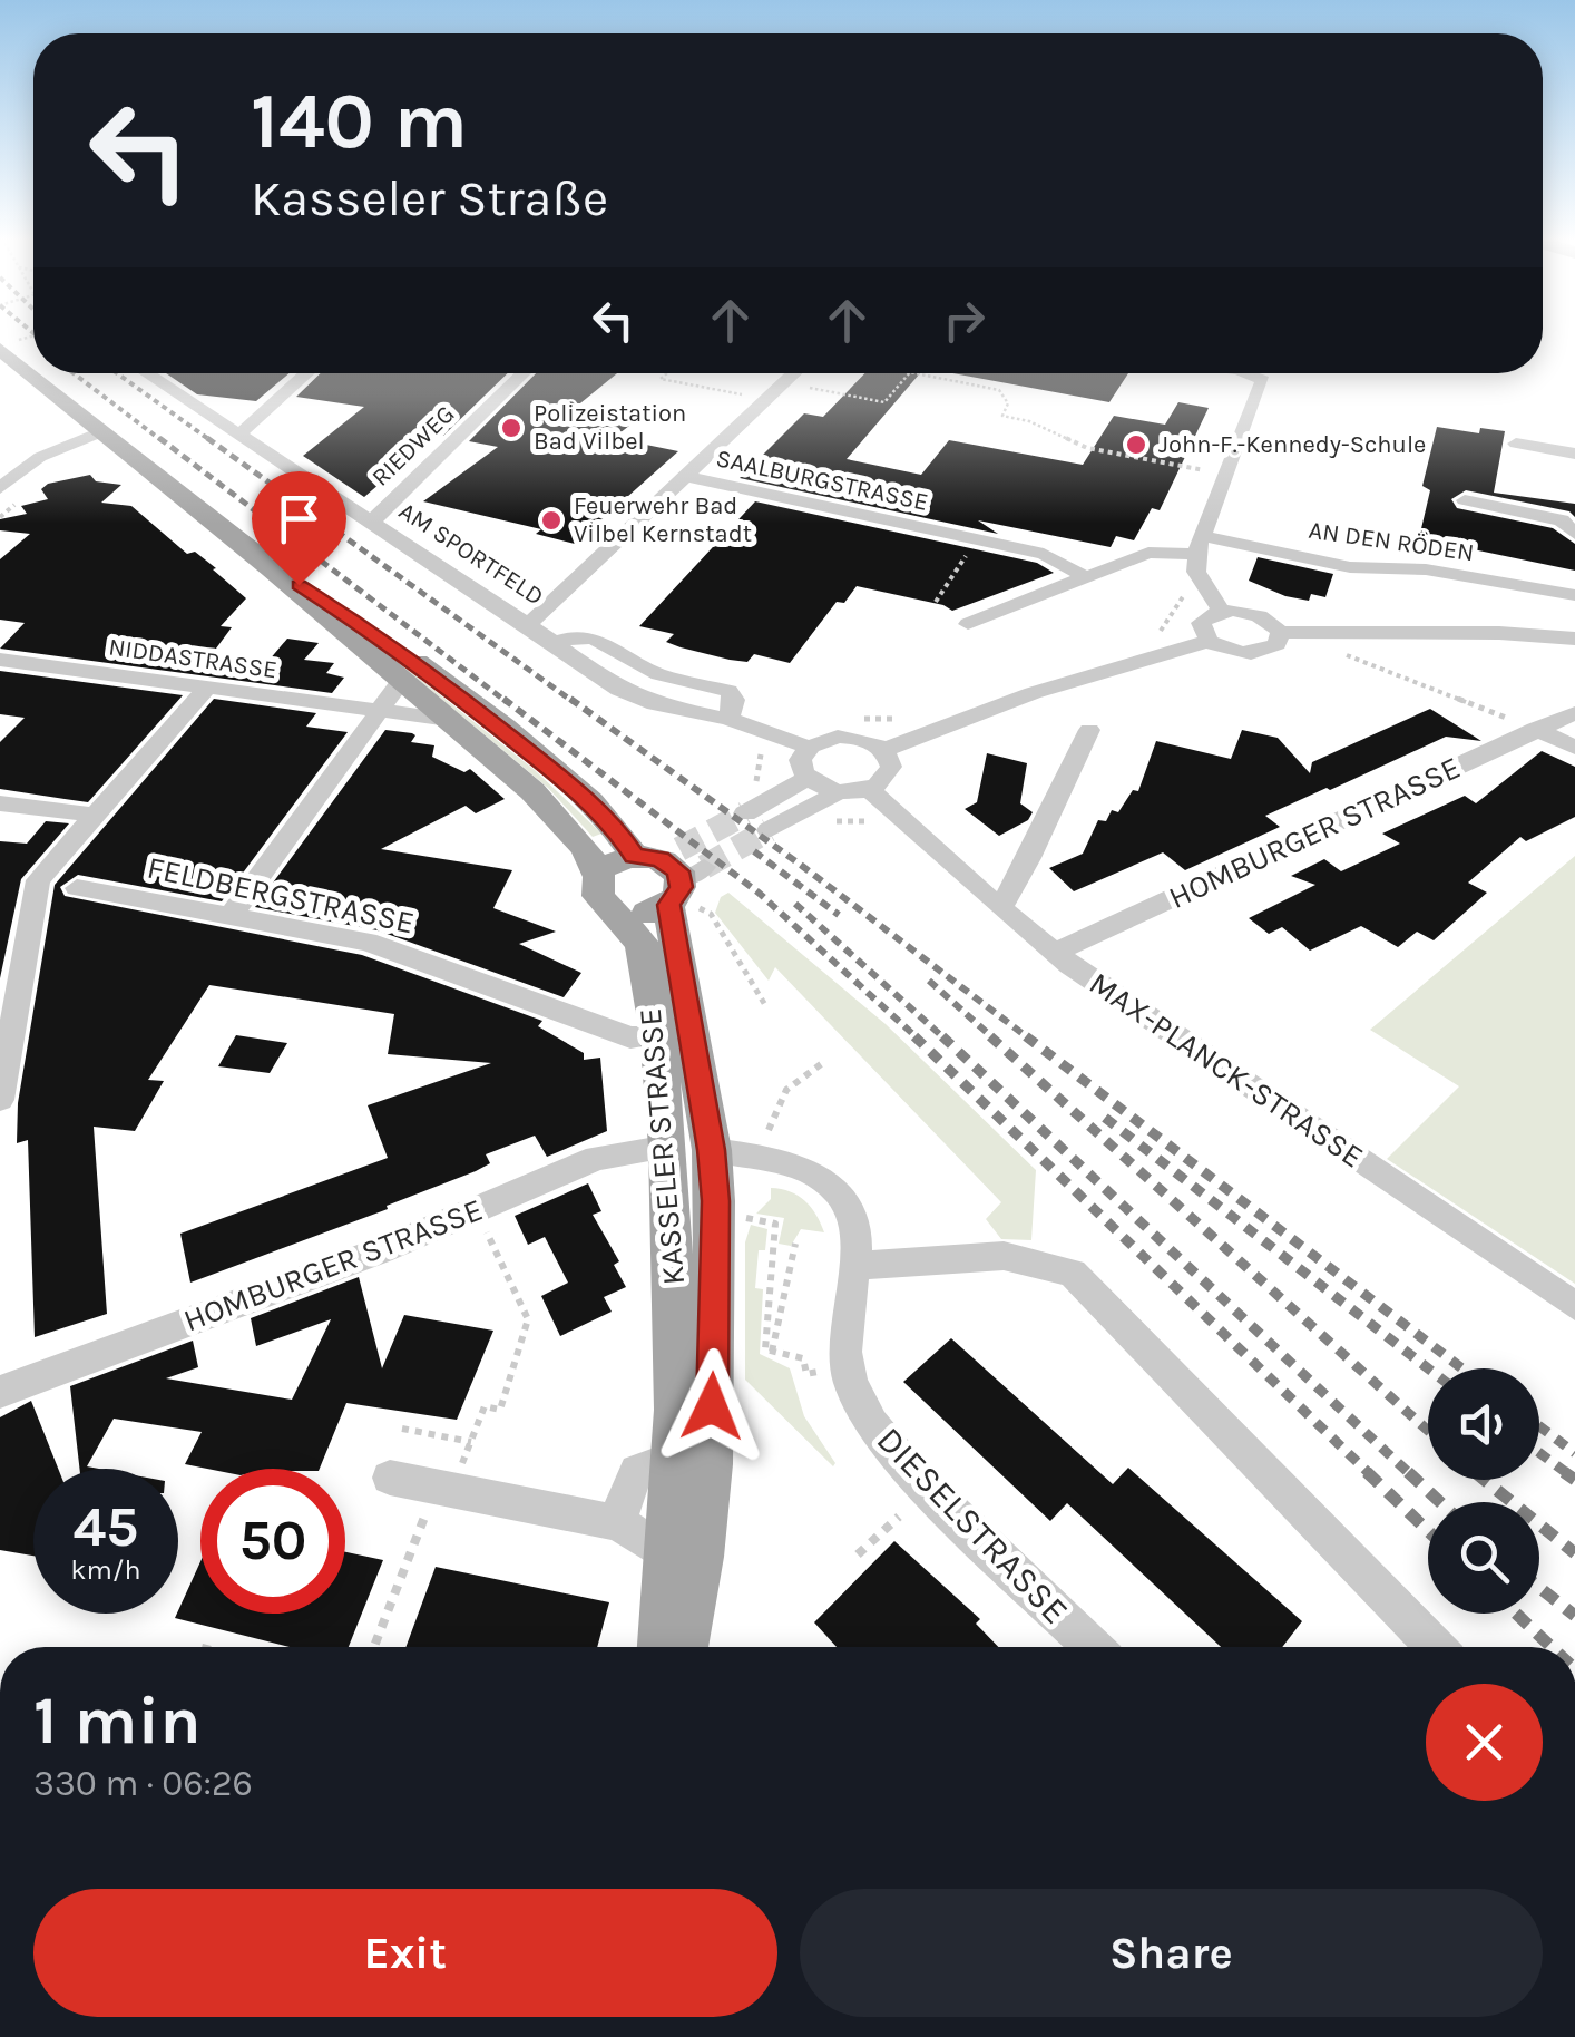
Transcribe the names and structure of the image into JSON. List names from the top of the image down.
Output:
{
  "streets": {
    "main road": ["KASSELER STRASSE"],
    "street": [
      "RIEDWEG",
      "SAALBURGSTRASSE",
      "AN DEN RÖDEN",
      "AM SPORTFELD",
      "NIDDASTRASSE",
      "HOMBURGER STRASSE",
      "FELDBERGSTRASSE",
      "MAX-PLANCK-STRASSE",
      "DIESELSTRASSE"
    ]
  },
  "crossings": [
    ["RIEDWEG", "AM SPORTFELD"],
    ["SAALBURGSTRASSE", "AM SPORTFELD"],
    ["AM SPORTFELD", "MAX-PLANCK-STRASSE"],
    ["NIDDASTRASSE", "KASSELER STRASSE"],
    ["HOMBURGER STRASSE", "MAX-PLANCK-STRASSE"],
    ["HOMBURGER STRASSE", "KASSELER STRASSE"],
    ["HOMBURGER STRASSE", "DIESELSTRASSE"],
    ["FELDBERGSTRASSE", "KASSELER STRASSE"],
    ["KASSELER STRASSE", "DIESELSTRASSE"]
  ],
  "places": ["Polizeistation Bad Vilbel", "John-F.-Kennedy-Schule", "Feuerwehr Bad Vilbel Kernstadt"],
  "page": {
    "turn": ["140 m", "Kasseler Straße"],
    "speed": "45 km/h",
    "limit": "50",
    "heading": ["1 min", "330 m · 06:26"],
    "buttons": ["Exit", "Share"]
  }
}
